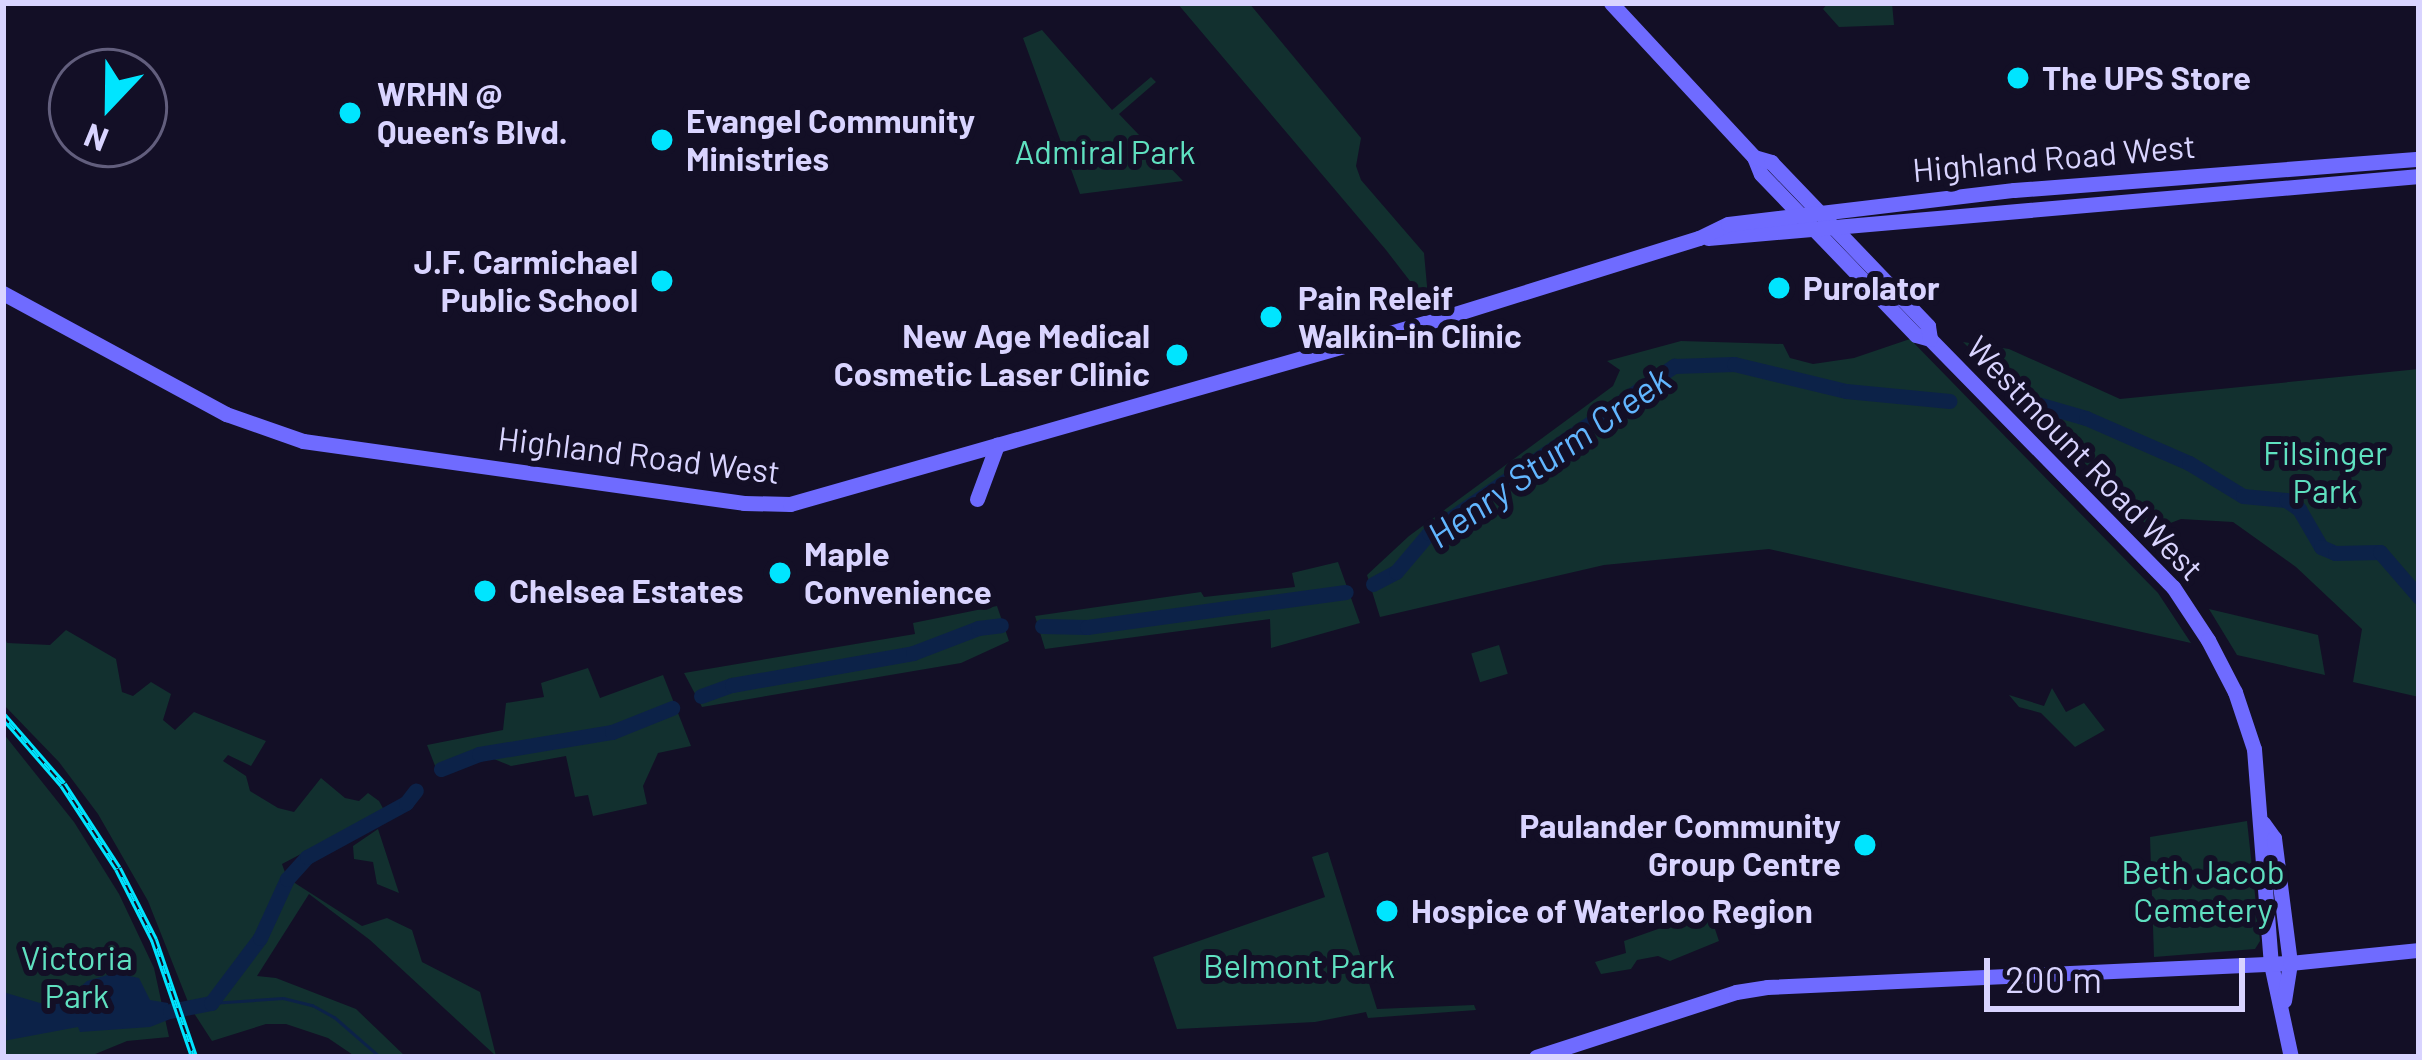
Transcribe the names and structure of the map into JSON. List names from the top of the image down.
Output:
{
  "streets": {
    "main road": ["Highland Road West", "Westmount Road West"]
  },
  "crossings": [
    ["Highland Road West", "Westmount Road West"]
  ],
  "water": ["Henry Sturm Creek"],
  "parks": [
    "Admiral Park",
    "Filsinger Park",
    "Beth Jacob Cemetery",
    "Victoria Park",
    "Belmont Park"
  ],
  "places": [
    "The UPS Store",
    "WRHN @ Queen’s Blvd.",
    "Evangel Community Ministries",
    "J.F. Carmichael Public School",
    "Purolator",
    "Pain Releif Walkin-in Clinic",
    "New Age Medical Cosmetic Laser Clinic",
    "Maple Convenience",
    "Chelsea Estates",
    "Paulander Community Group Centre",
    "Hospice of Waterloo Region"
  ],
  "scale_bar": "200 m",
  "north": "bottom"
}
